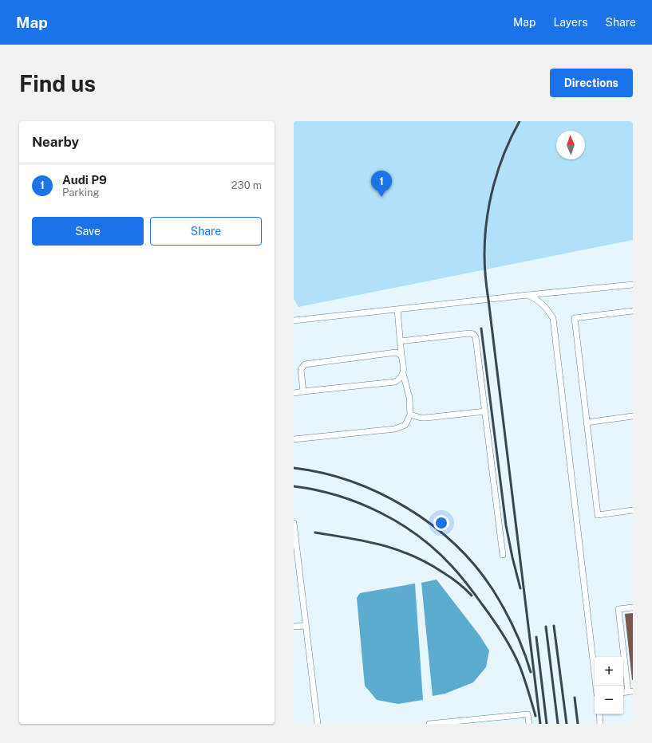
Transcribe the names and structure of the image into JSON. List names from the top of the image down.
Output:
{
  "north": "top",
  "page": {
    "header": "Map",
    "nav": ["Map", "Layers", "Share"],
    "buttons": [
      "Directions",
      ["Save", "Share"]
    ],
    "title": "Find us",
    "heading": "Nearby",
    "list": [
      {
        "mark": "1",
        "name": "Audi P9",
        "note": "Parking",
        "value": "230 m"
      }
    ],
    "pins": "1",
    "map_buttons": ["+", "−"]
  }
}
